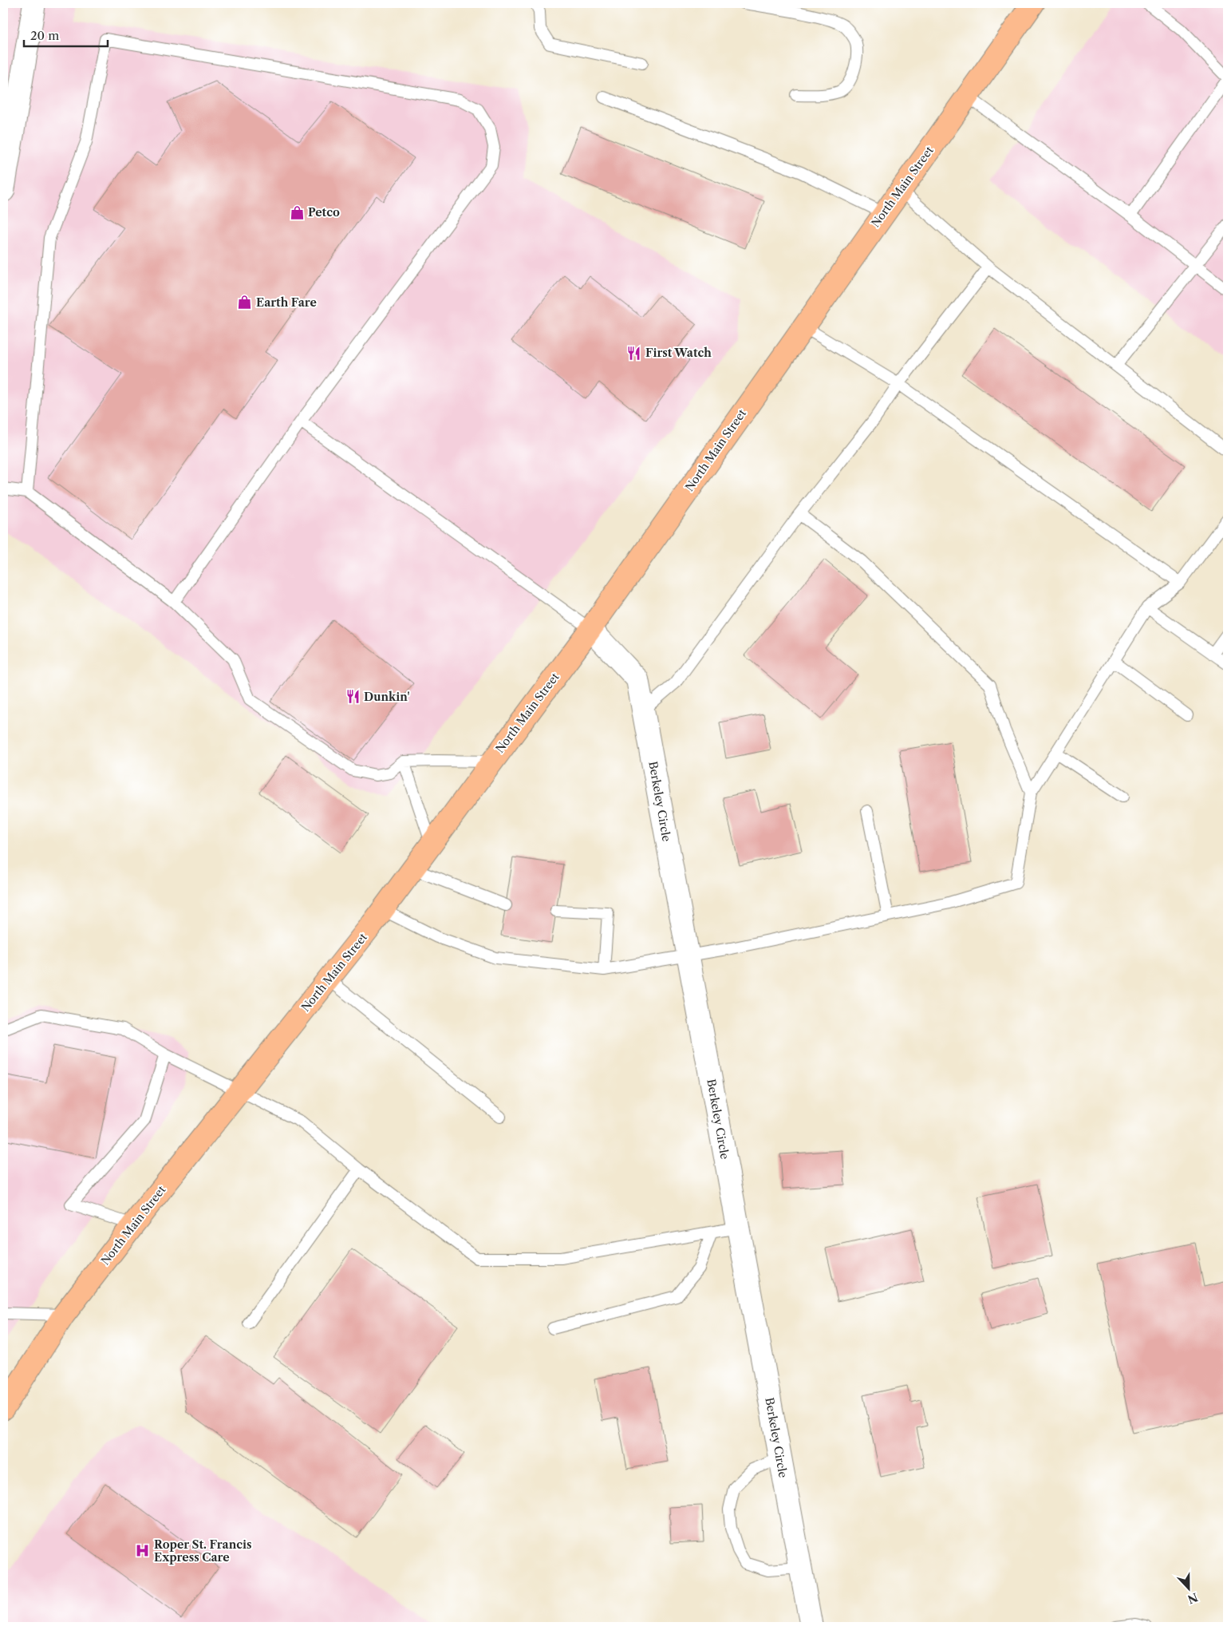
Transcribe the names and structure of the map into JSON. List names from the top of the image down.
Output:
{
  "streets": {
    "main road": ["North Main Street"],
    "street": ["Berkeley Circle"]
  },
  "crossings": [
    ["North Main Street", "Berkeley Circle"]
  ],
  "places": {
    "shop": ["Petco", "Earth Fare"],
    "restaurant": ["First Watch", "Dunkin'"],
    "hospital": ["Roper St. Francis Express Care"]
  },
  "scale_bar": "20 m",
  "north": "bottom"
}
